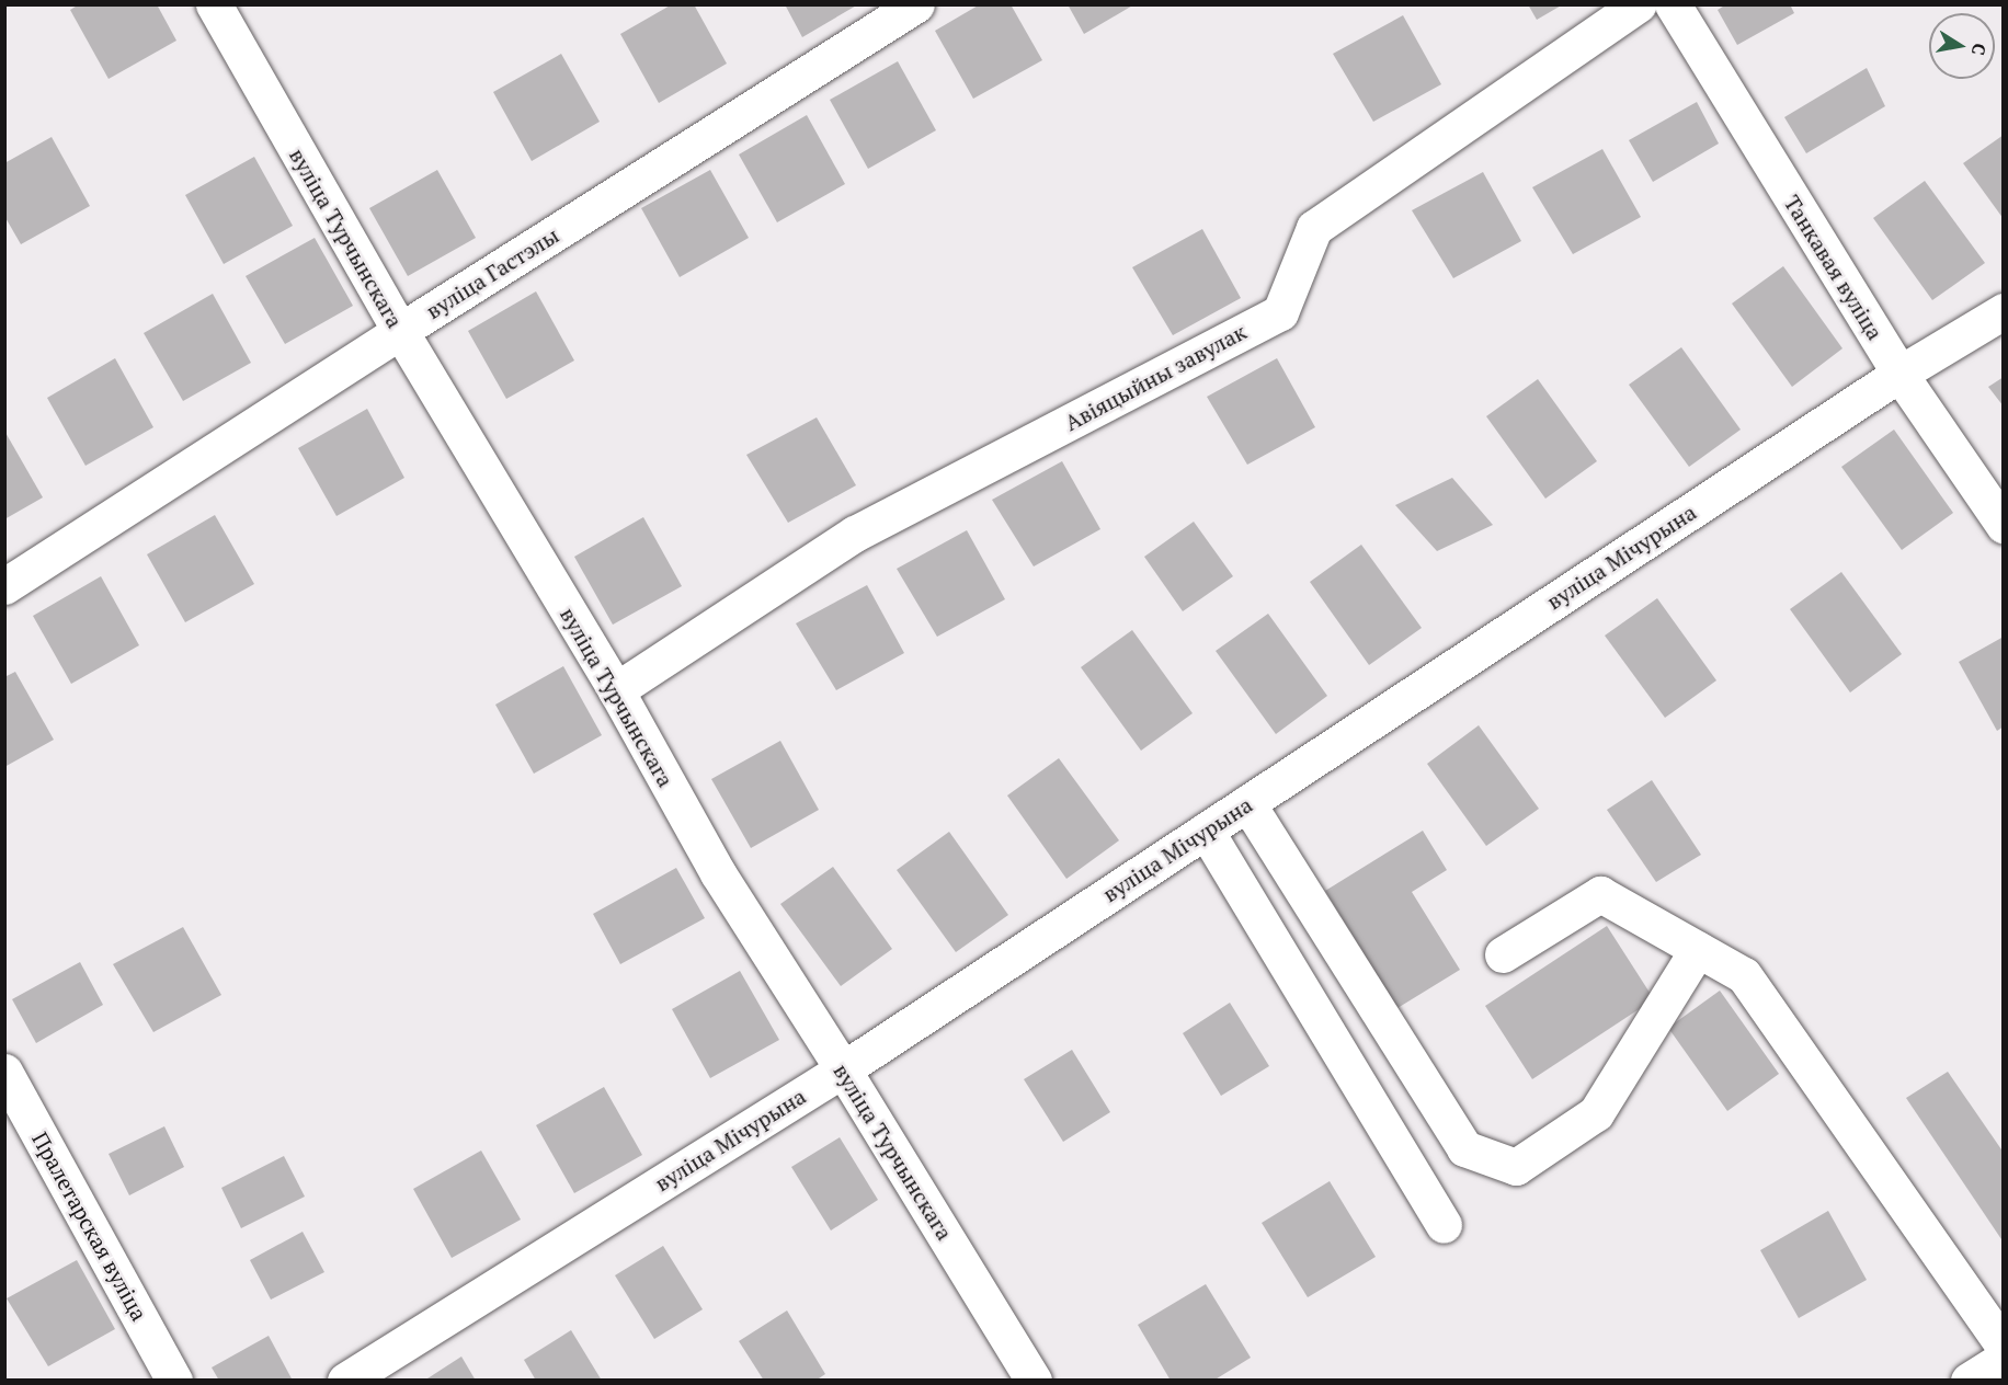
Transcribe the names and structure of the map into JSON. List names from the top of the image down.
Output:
{
  "streets": {
    "street": [
      "вуліца Турчынскага",
      "Танкавая вуліца",
      "вуліца Гастэлы",
      "Авіяцыйны завулак",
      "вуліца Мічурына",
      "Пралетарская вуліца"
    ]
  },
  "crossings": [
    ["вуліца Турчынскага", "вуліца Гастэлы"],
    ["вуліца Турчынскага", "Авіяцыйны завулак"],
    ["вуліца Турчынскага", "вуліца Мічурына"],
    ["Танкавая вуліца", "вуліца Мічурына"]
  ],
  "north": "right"
}
